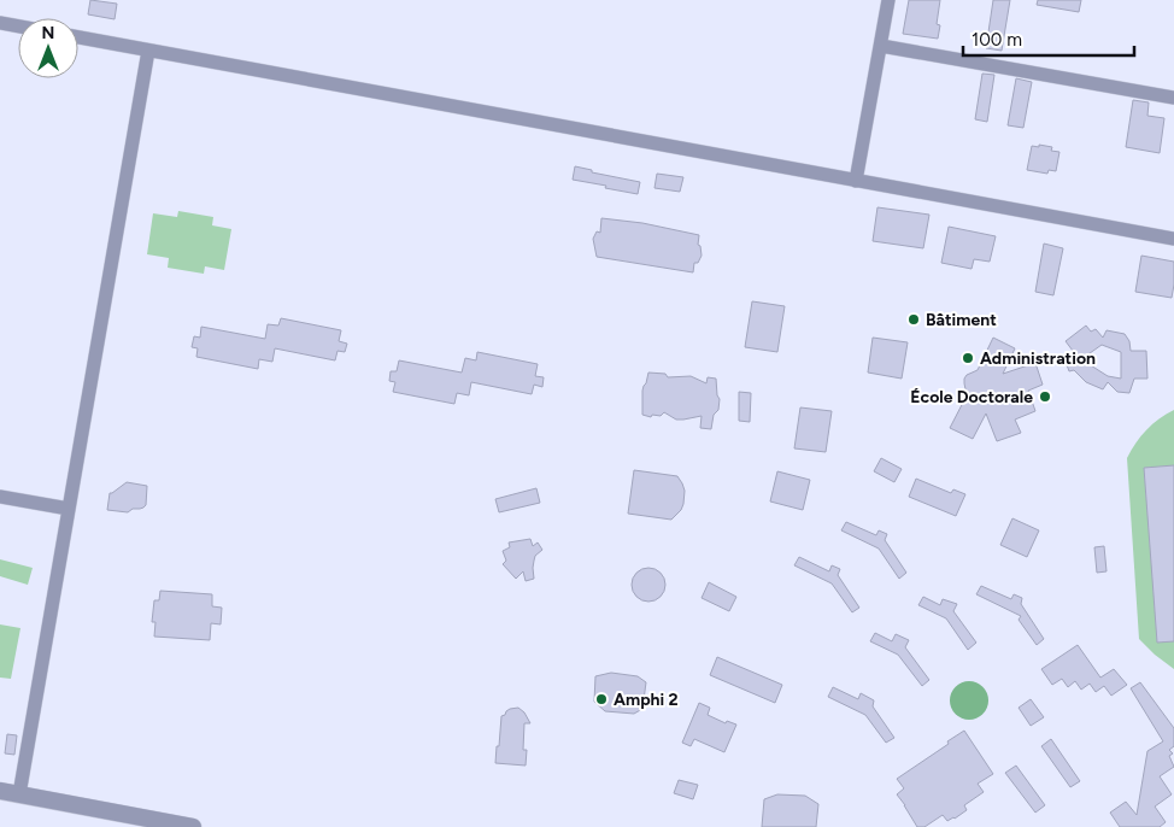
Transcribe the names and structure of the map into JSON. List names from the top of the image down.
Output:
{
  "places": [
    "Bâtiment",
    "Administration",
    "École Doctorale",
    "Amphi 2"
  ],
  "scale_bar": "100 m",
  "north": "top"
}
